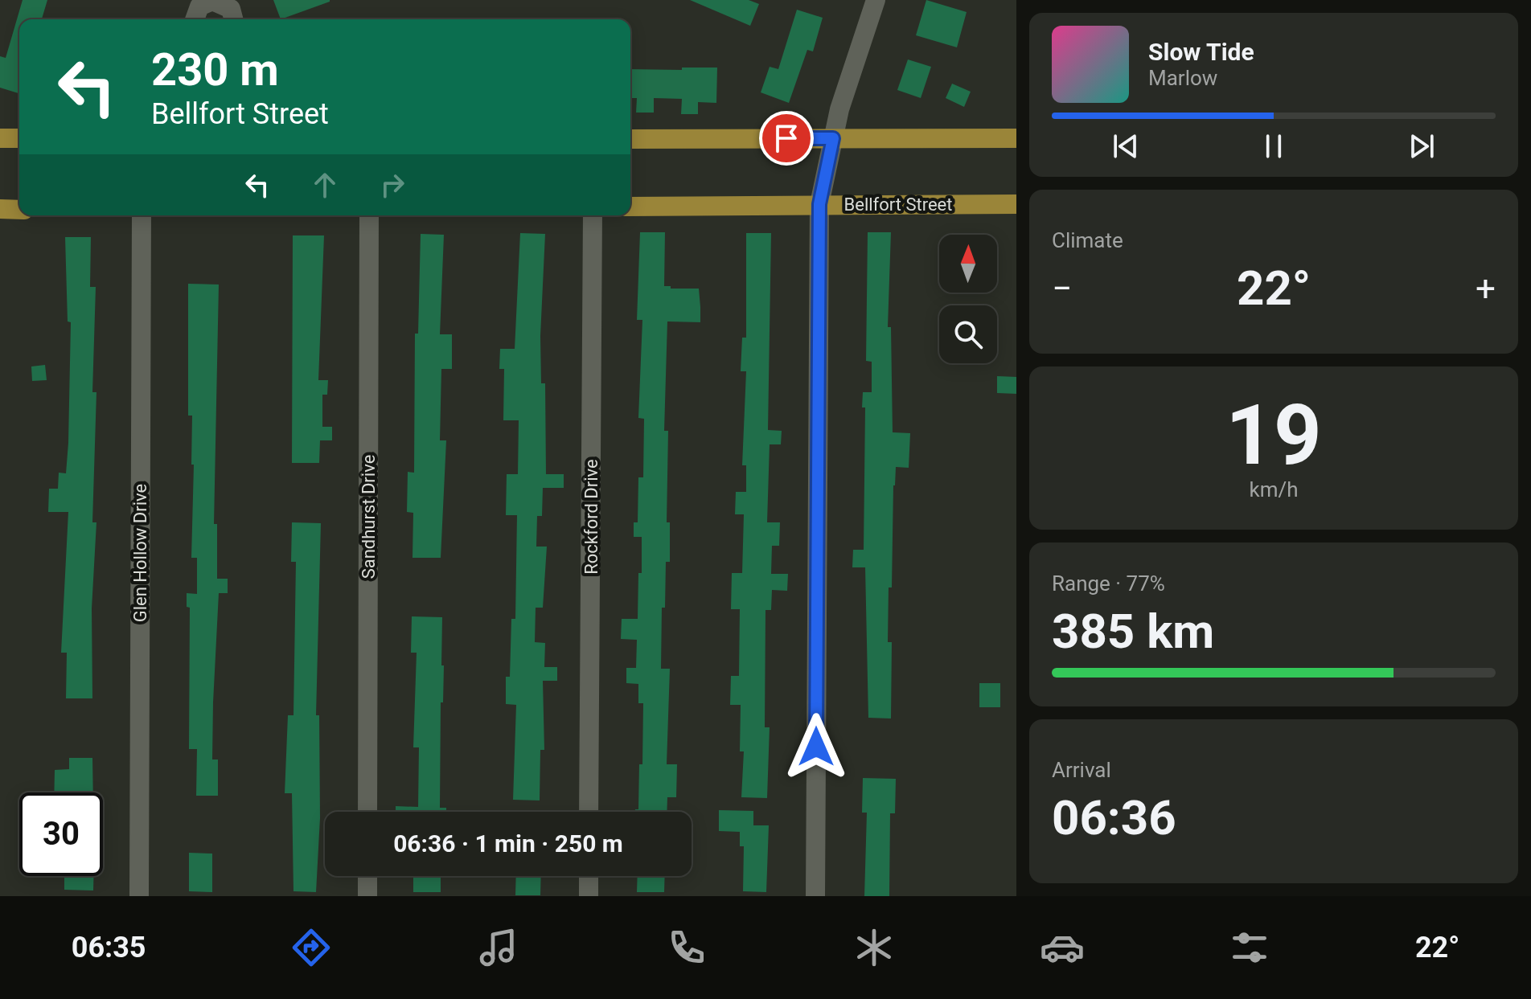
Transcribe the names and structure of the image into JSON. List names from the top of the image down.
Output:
{
  "streets": {
    "main road": ["Bellfort Street"],
    "street": ["Sandhurst Drive", "Rockford Drive", "Glen Hollow Drive"]
  },
  "north": "top",
  "page": {
    "turn": ["230 m", "Bellfort Street"],
    "song": ["Slow Tide", "Marlow"],
    "tile": [
      "Climate",
      ["19", "km/h"],
      ["Range · 77%", "385 km"],
      ["Arrival", "06:36"]
    ],
    "heat": ["−", "22°", "+"],
    "limit": "30",
    "trip": "06:36 · 1 min · 250 m",
    "tabs": ["06:35", "22°"]
  }
}
